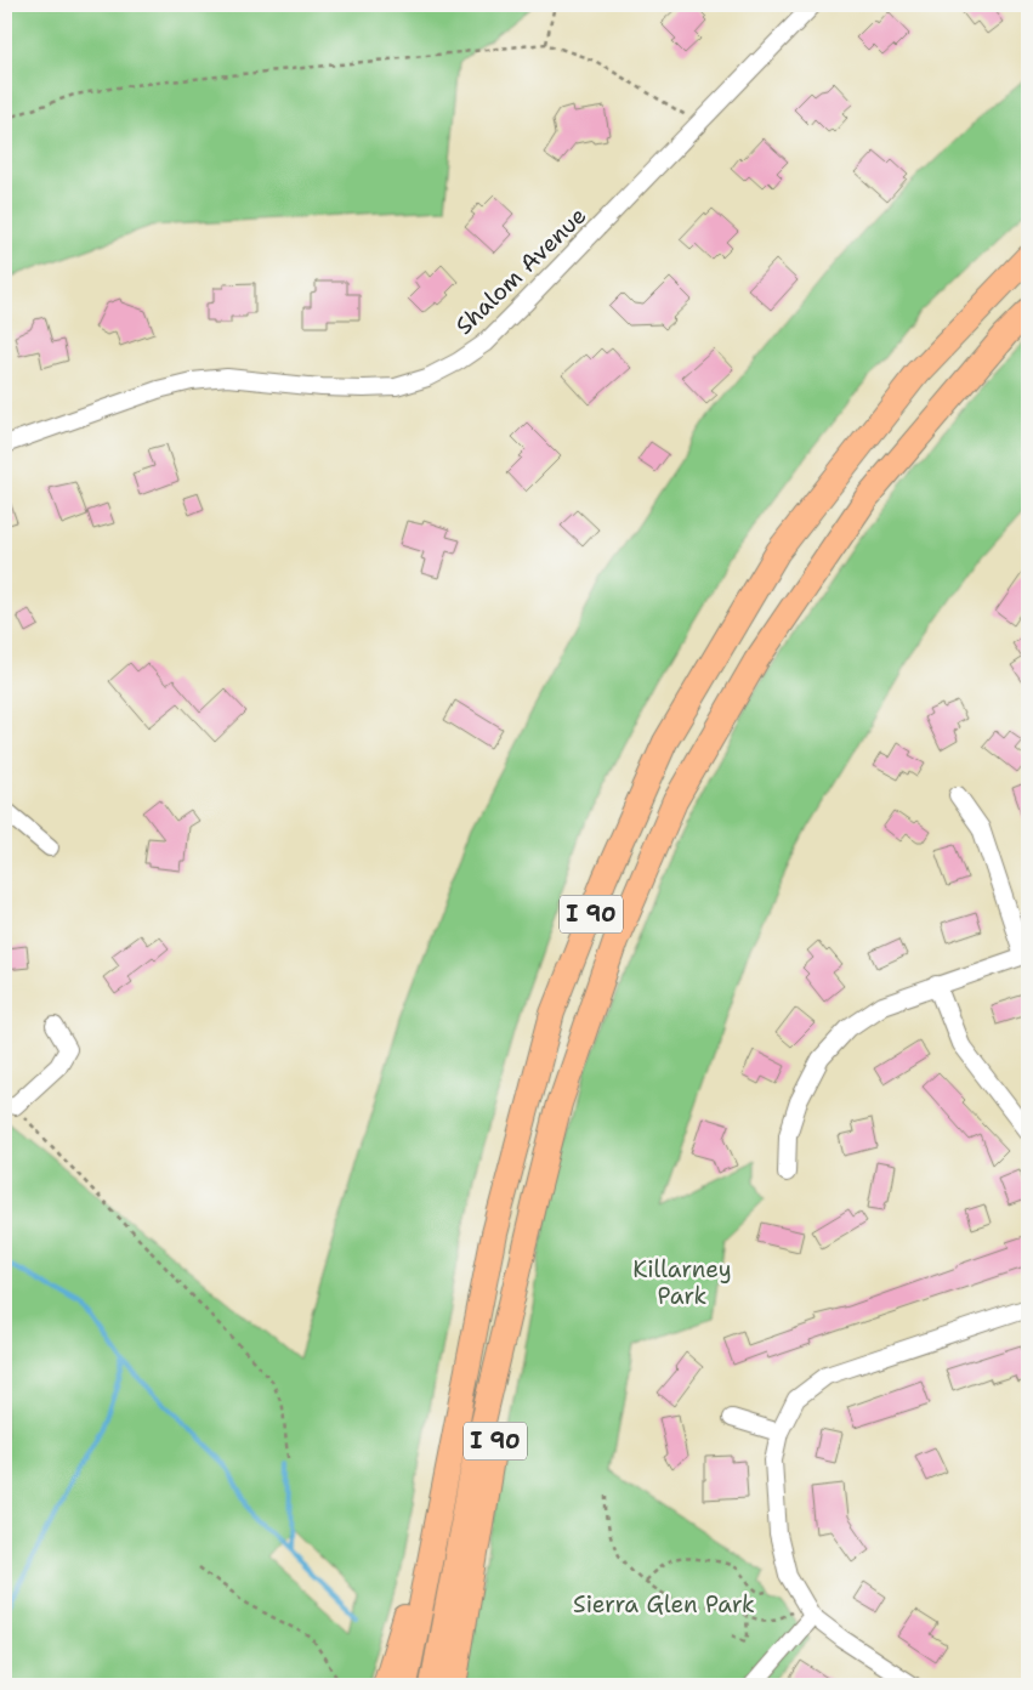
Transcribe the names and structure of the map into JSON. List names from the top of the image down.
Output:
{
  "streets": {
    "highway": ["I 90"],
    "street": ["Shalom Avenue"]
  },
  "parks": ["Killarney Park", "Sierra Glen Park"]
}
